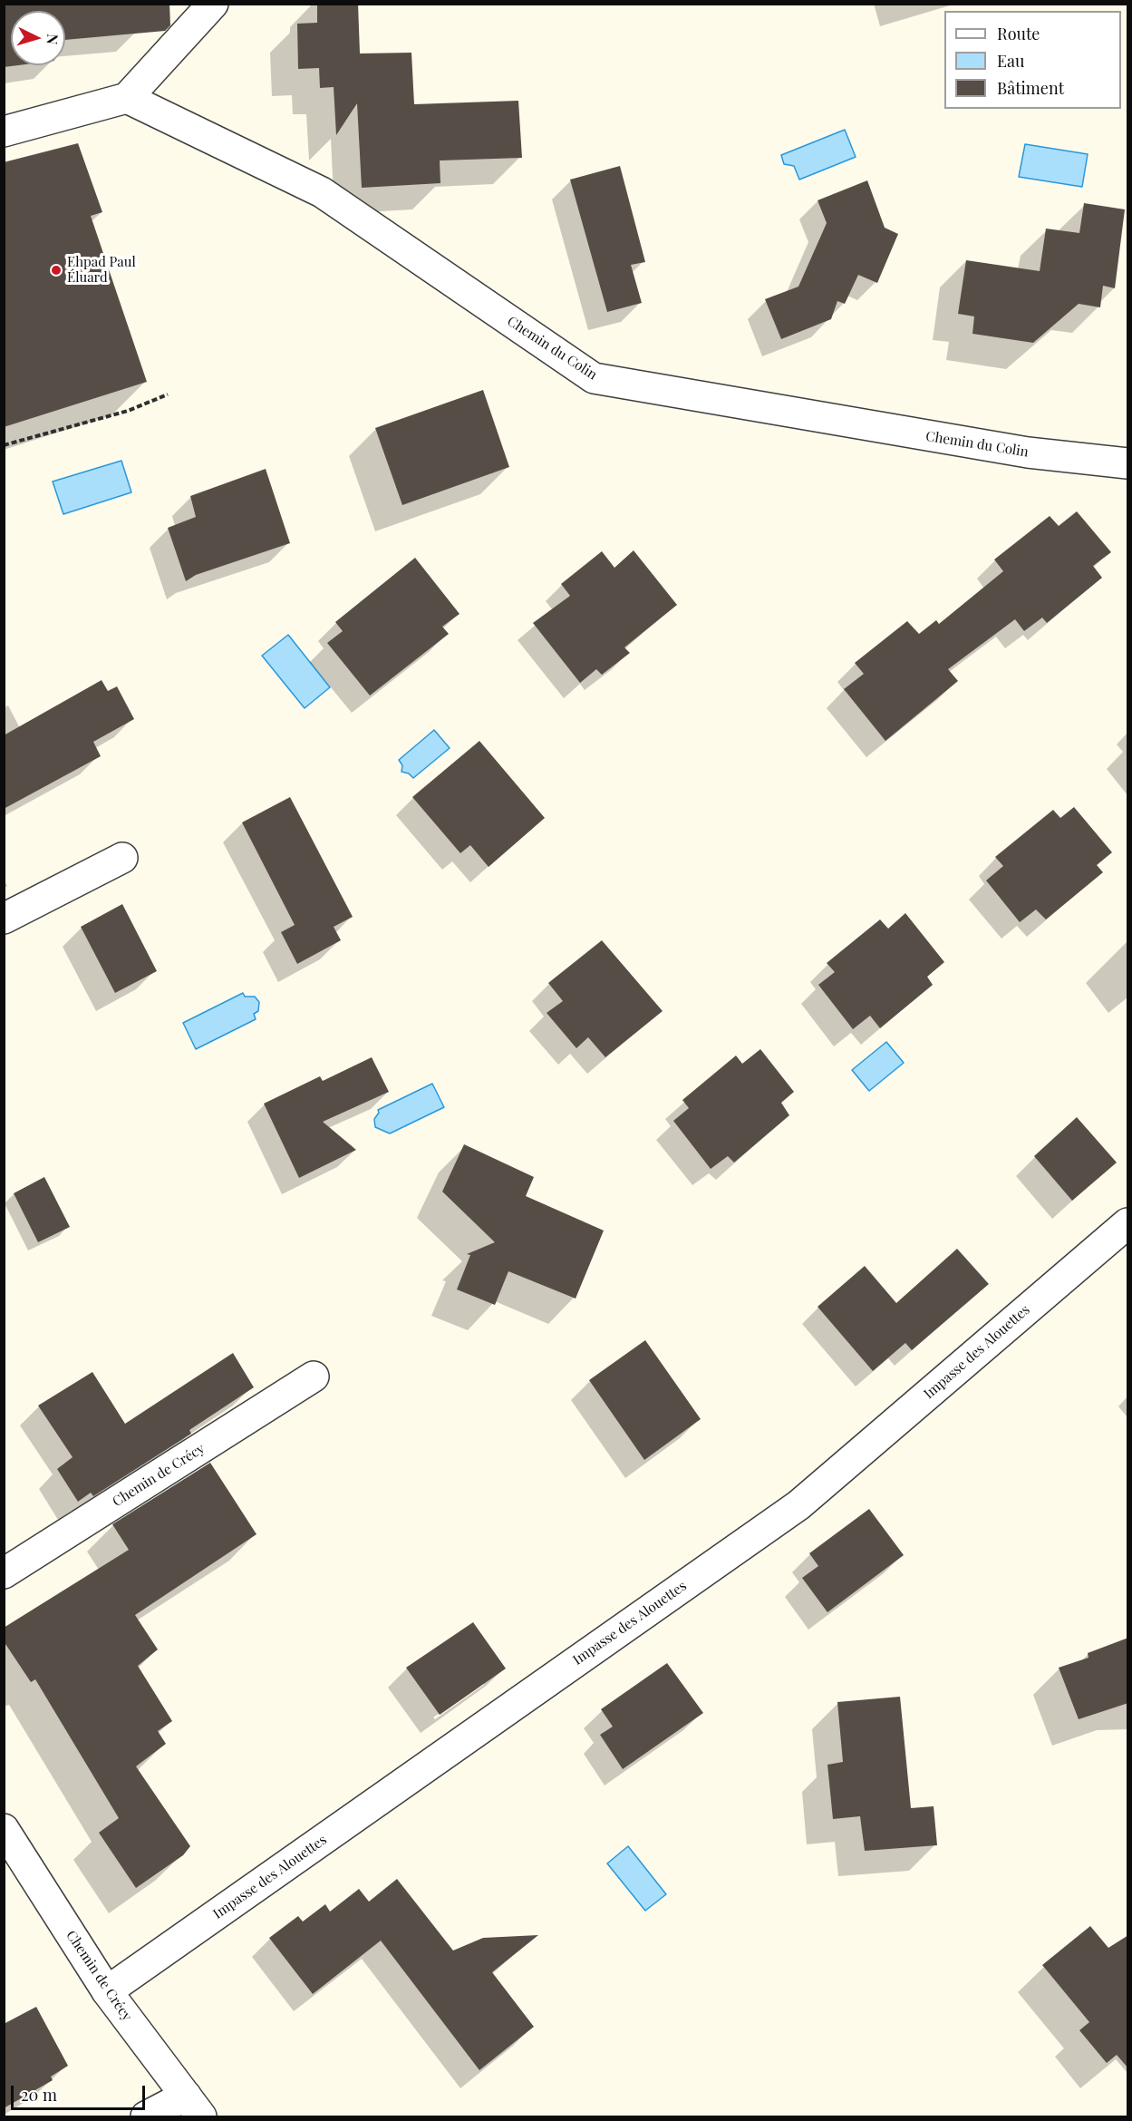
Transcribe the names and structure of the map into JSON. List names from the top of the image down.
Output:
{
  "streets": {
    "street": ["Chemin du Colin", "Impasse des Alouettes", "Chemin de Crécy"]
  },
  "crossings": [
    ["Impasse des Alouettes", "Chemin de Crécy"]
  ],
  "places": ["Ehpad Paul Éluard"],
  "legend": ["Route", "Eau", "Bâtiment"],
  "scale_bar": "20 m",
  "north": "right"
}
